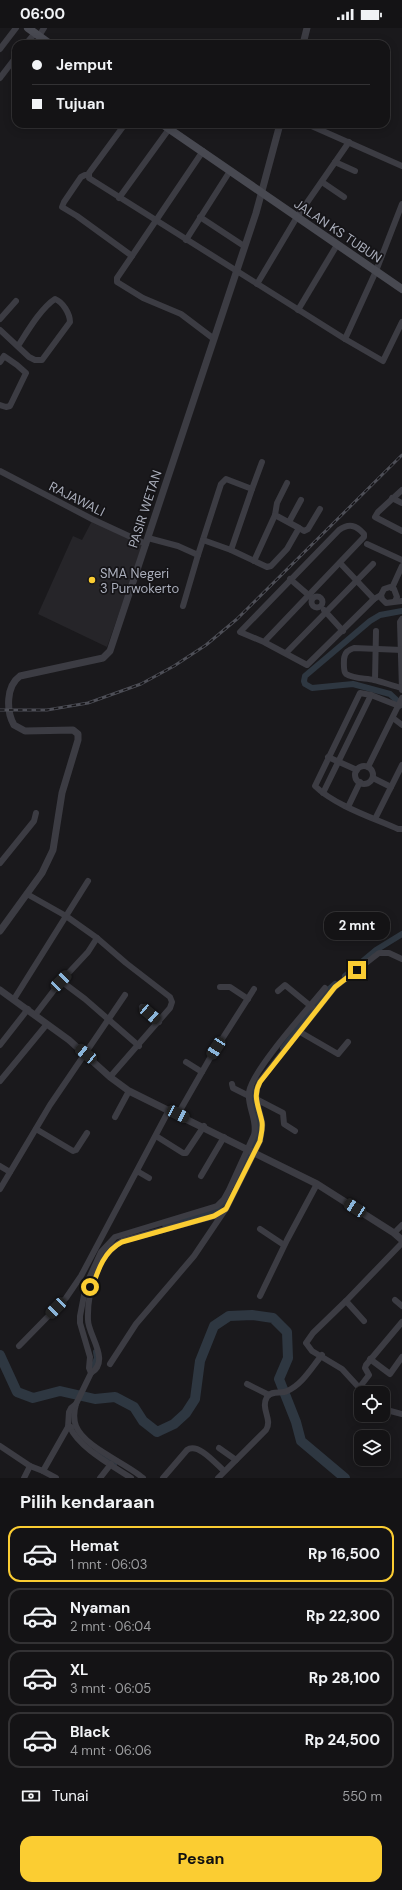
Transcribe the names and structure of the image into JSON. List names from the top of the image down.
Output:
{
  "streets": {
    "main road": ["JALAN KS TUBUN"],
    "street": ["RAJAWALI", "PASIR WETAN"]
  },
  "crossings": [
    ["JALAN KS TUBUN", "PASIR WETAN"],
    ["RAJAWALI", "PASIR WETAN"]
  ],
  "places": ["SMA Negeri 3 Purwokerto"],
  "page": {
    "status": "06:00",
    "banner": ["Jemput", "Tujuan"],
    "bubble": "2 mnt",
    "heading": "Pilih kendaraan",
    "list": [
      {
        "name": "Hemat",
        "note": "1 mnt · 06:03",
        "value": "Rp 16,500"
      },
      {
        "name": "Nyaman",
        "note": "2 mnt · 06:04",
        "value": "Rp 22,300"
      },
      {
        "name": "XL",
        "note": "3 mnt · 06:05",
        "value": "Rp 28,100"
      },
      {
        "name": "Black",
        "note": "4 mnt · 06:06",
        "value": "Rp 24,500"
      }
    ],
    "pay": ["Tunai", "550 m"],
    "buttons": "Pesan"
  }
}
